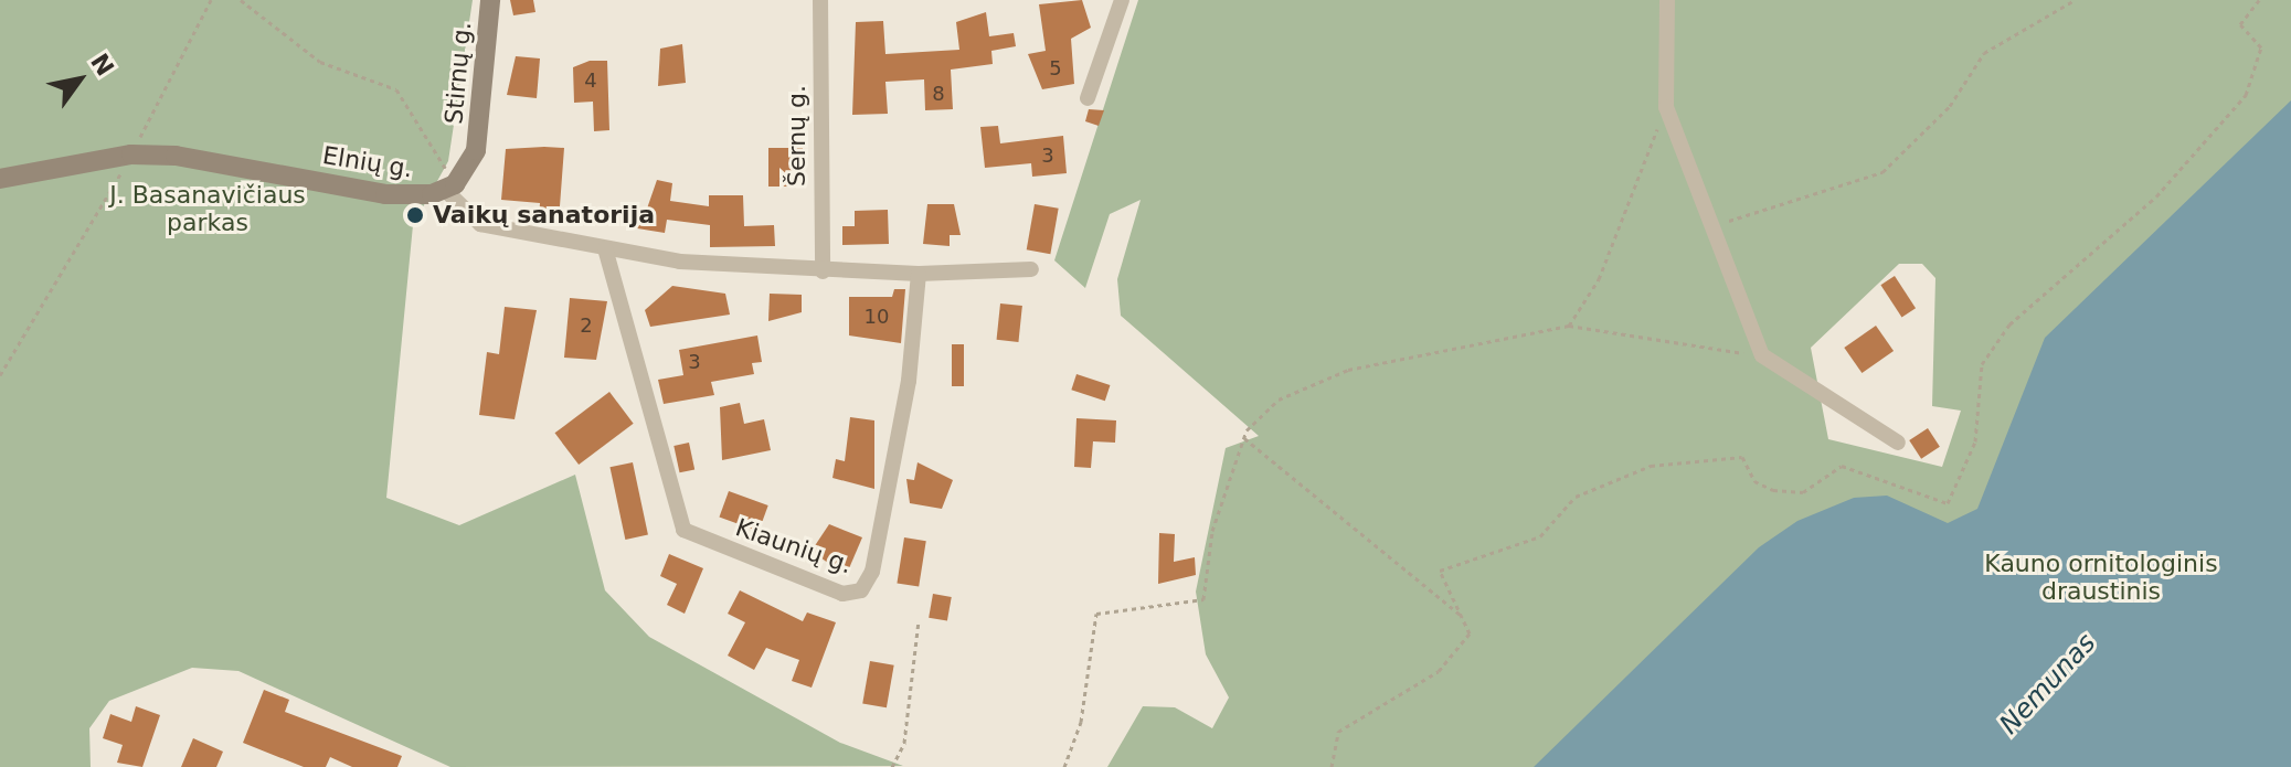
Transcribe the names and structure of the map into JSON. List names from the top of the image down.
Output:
{
  "streets": {
    "street": [
      "Stirnų g.",
      "Šernų g.",
      "Elnių g.",
      "Kiaunių g."
    ]
  },
  "crossings": [
    ["Stirnų g.", "Elnių g."],
    ["Šernų g.", "Elnių g."],
    ["Elnių g.", "Kiaunių g."]
  ],
  "water": ["Nemunas"],
  "parks": ["J. Basanavičiaus parkas", "Kauno ornitologinis draustinis"],
  "places": ["Vaikų sanatorija"],
  "house_numbers": [
    "5",
    "4",
    "8",
    "3",
    "10",
    "2",
    "3"
  ],
  "north": "top right"
}
